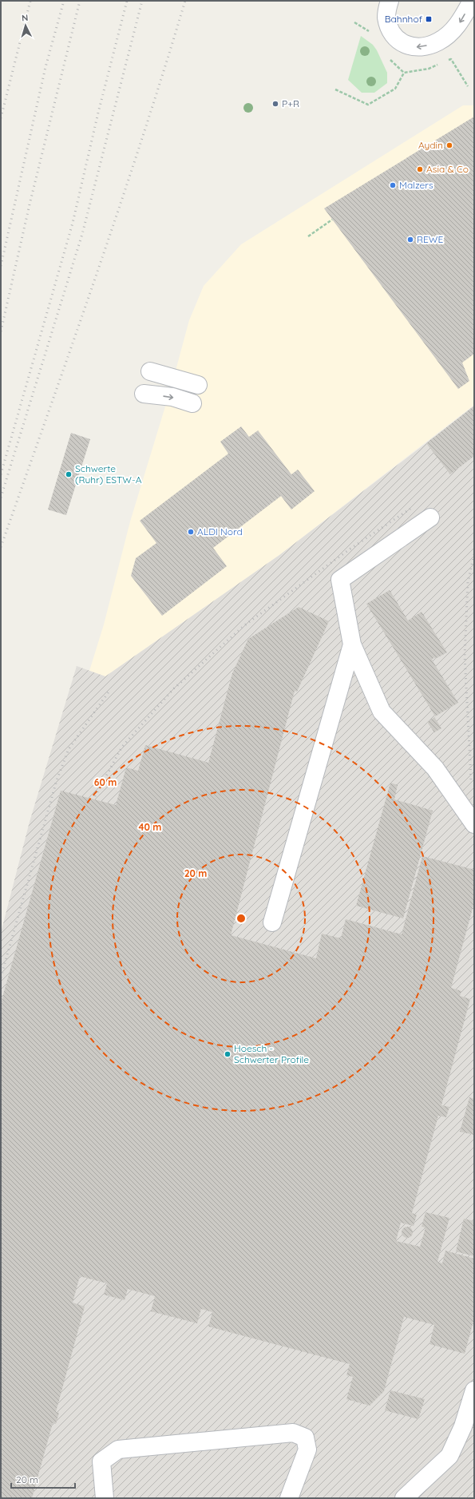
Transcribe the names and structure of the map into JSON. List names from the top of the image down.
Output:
{
  "places": {
    "transit": ["Bahnhof"],
    "other": [
      "P+R",
      "Aydin",
      "Asia & Co",
      "Malzers",
      "REWE",
      "Schwerte (Ruhr) ESTW-A",
      "ALDI Nord",
      "Hoesch - Schwerter Profile"
    ]
  },
  "scale_bar": "20 m",
  "north": "top",
  "rings": ["60 m", "40 m", "20 m"]
}
